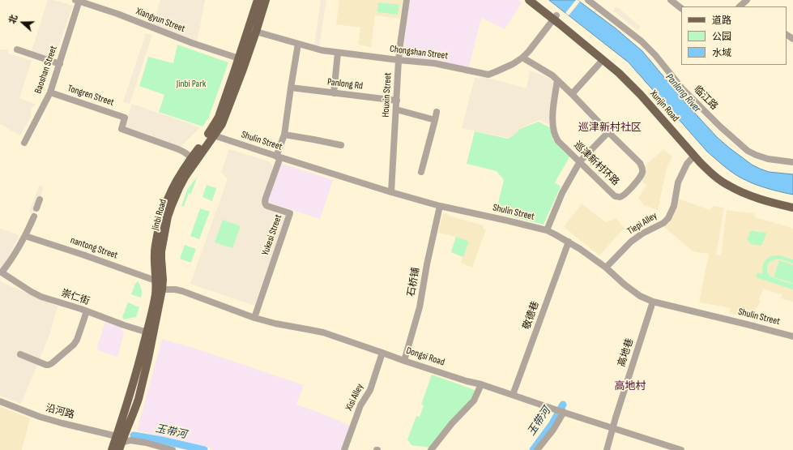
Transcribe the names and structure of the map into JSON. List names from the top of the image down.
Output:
{
  "streets": {
    "main road": ["Xunjin Road", "Jinbi Road"],
    "street": [
      "Xiangyun Street",
      "Chongshan Street",
      "Baoshan Street",
      "Panlong Rd",
      "Houxin Street",
      "Tongren Street",
      "临江路",
      "Shulin Street",
      "巡津新村环路",
      "Tiepi Alley",
      "Yukesi Street",
      "nantong Street",
      "石桥铺",
      "崇仁街",
      "敬德巷",
      "高地巷",
      "Dongsi Road",
      "Xisi Alley",
      "沿河路"
    ]
  },
  "crossings": [
    ["Xiangyun Street", "Baoshan Street"],
    ["Xiangyun Street", "Jinbi Road"],
    ["Chongshan Street", "Houxin Street"],
    ["Chongshan Street", "Xunjin Road"],
    ["Chongshan Street", "Jinbi Road"],
    ["Baoshan Street", "Tongren Street"],
    ["Panlong Rd", "Houxin Street"],
    ["Houxin Street", "Shulin Street"],
    ["Tongren Street", "Jinbi Road"],
    ["Xunjin Road", "Tiepi Alley"],
    ["Shulin Street", "Jinbi Road"],
    ["Shulin Street", "Tiepi Alley"],
    ["Shulin Street", "Yukesi Street"],
    ["Shulin Street", "石桥铺"],
    ["Shulin Street", "敬德巷"],
    ["Shulin Street", "高地巷"],
    ["Jinbi Road", "nantong Street"],
    ["Jinbi Road", "崇仁街"],
    ["Jinbi Road", "Dongsi Road"],
    ["Jinbi Road", "沿河路"],
    ["Yukesi Street", "Dongsi Road"],
    ["nantong Street", "崇仁街"],
    ["石桥铺", "Dongsi Road"],
    ["敬德巷", "Dongsi Road"],
    ["高地巷", "Dongsi Road"],
    ["Dongsi Road", "Xisi Alley"]
  ],
  "districts": ["巡津新村社区", "高地村"],
  "water": ["Panlong River", "玉带河"],
  "parks": ["Jinbi Park"],
  "legend": ["道路", "公园", "水域"],
  "north": "left"
}
